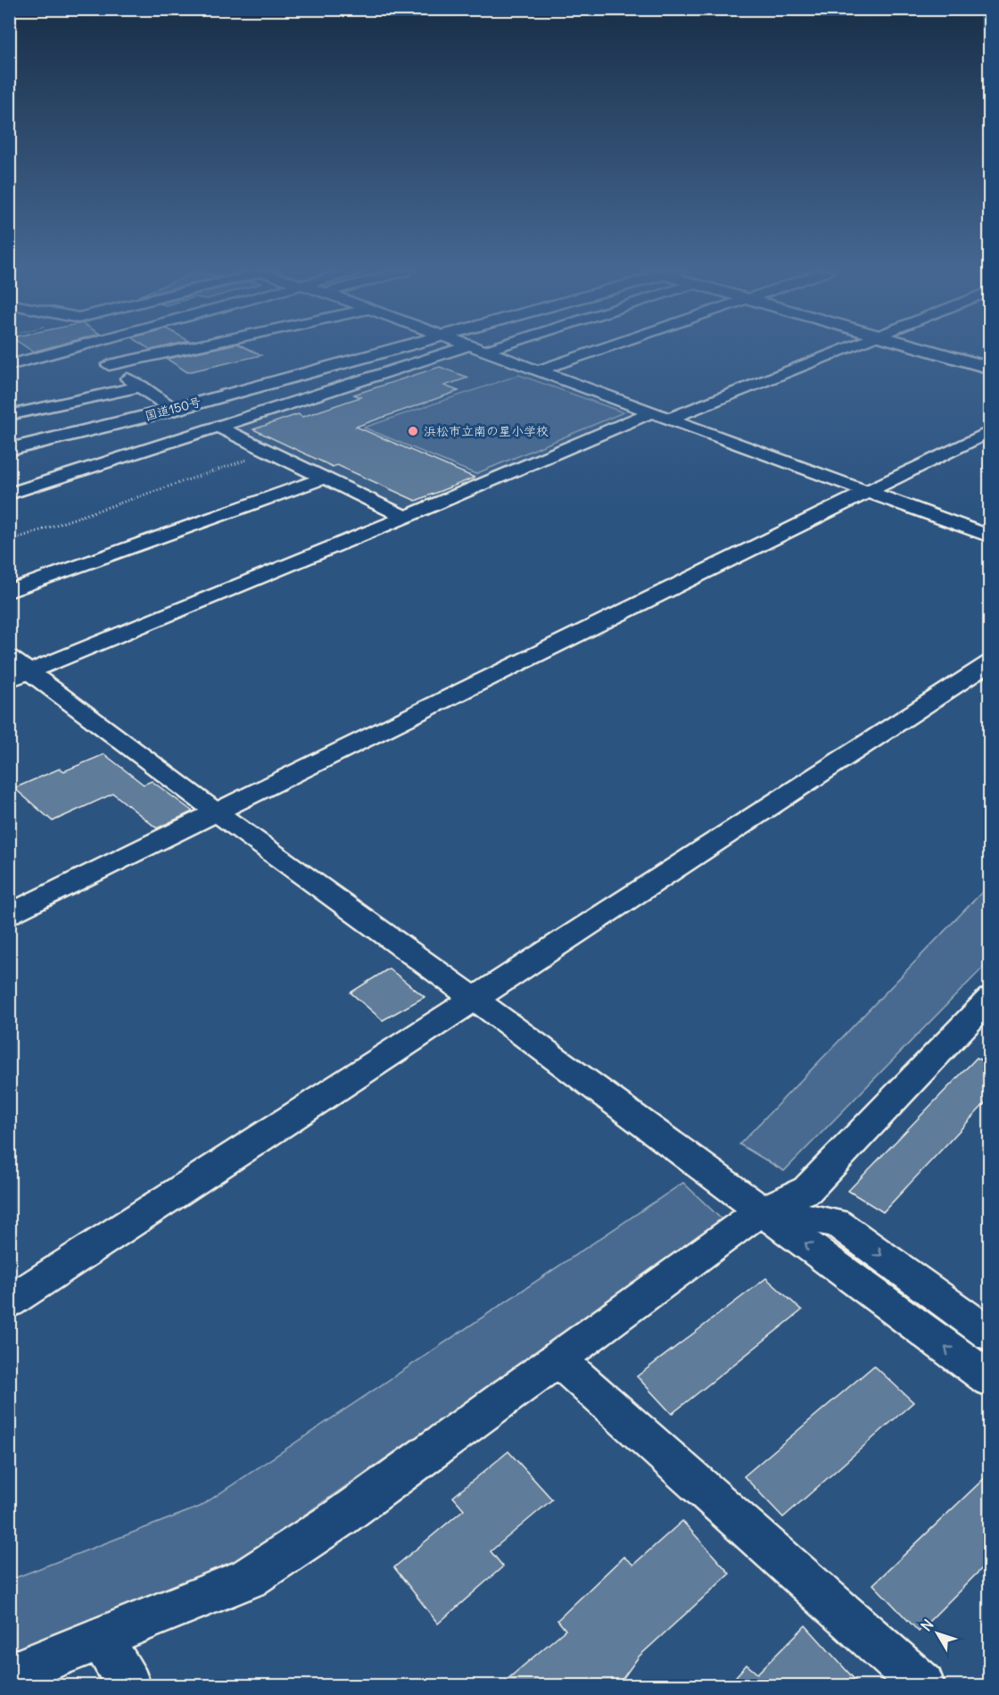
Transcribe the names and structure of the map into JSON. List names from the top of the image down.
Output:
{
  "streets": {
    "main road": ["国道150号"]
  },
  "places": ["浜松市立南の星小学校"],
  "north": "top left"
}
